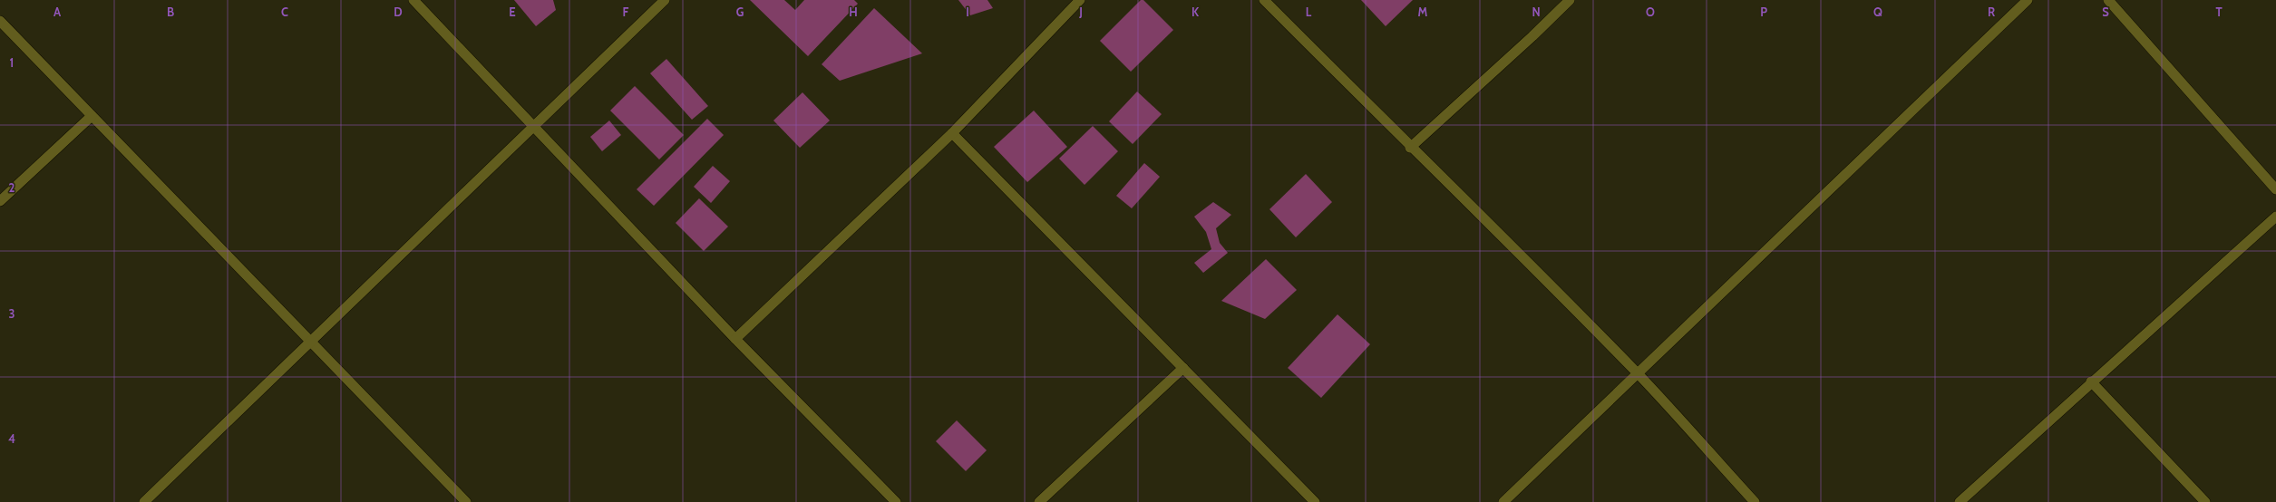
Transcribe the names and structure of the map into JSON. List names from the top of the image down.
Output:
{
  "grid": {
    "columns": [
      "A",
      "B",
      "C",
      "D",
      "E",
      "F",
      "G",
      "H",
      "I",
      "J",
      "K",
      "L",
      "M",
      "N",
      "O",
      "P",
      "Q",
      "R",
      "S",
      "T"
    ],
    "rows": [
      "1",
      "2",
      "3",
      "4"
    ]
  }
}
